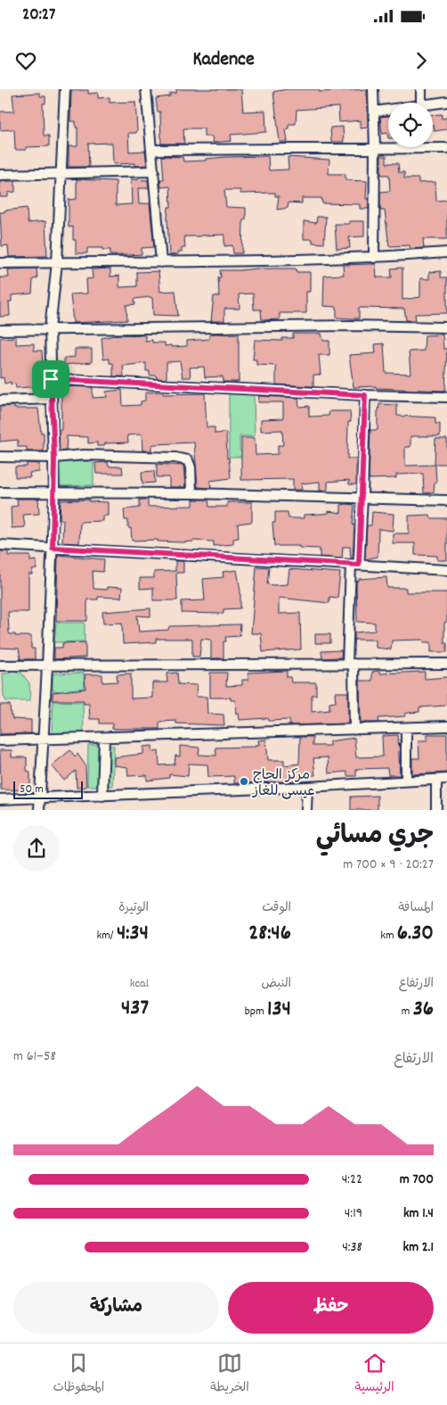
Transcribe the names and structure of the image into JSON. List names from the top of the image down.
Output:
{
  "places": ["مركز الحاج عيسى للغاز"],
  "scale_bar": "50 m",
  "page": {
    "status": "20:27",
    "header": "Kadence",
    "scale": "50 m",
    "heading": ["جري مسائي", "20:27 · 9 × 700 m"],
    "stats": [
      ["المسافة", "6.30 km"],
      ["الوقت", "28:46"],
      ["الوتيرة", "4:34 /km"],
      ["الارتفاع", "36 m"],
      ["النبض", "134 bpm"],
      ["kcal", "437"]
    ],
    "chart": ["الارتفاع", "58–61 m"],
    "list": [
      {
        "name": "700 m",
        "note": "4:22"
      },
      {
        "name": "1.4 km",
        "note": "4:19"
      },
      {
        "name": "2.1 km",
        "note": "4:38"
      }
    ],
    "buttons": ["حفظ", "مشاركة"],
    "tabs": ["الرئيسية", "الخريطة", "المحفوظات"]
  }
}
